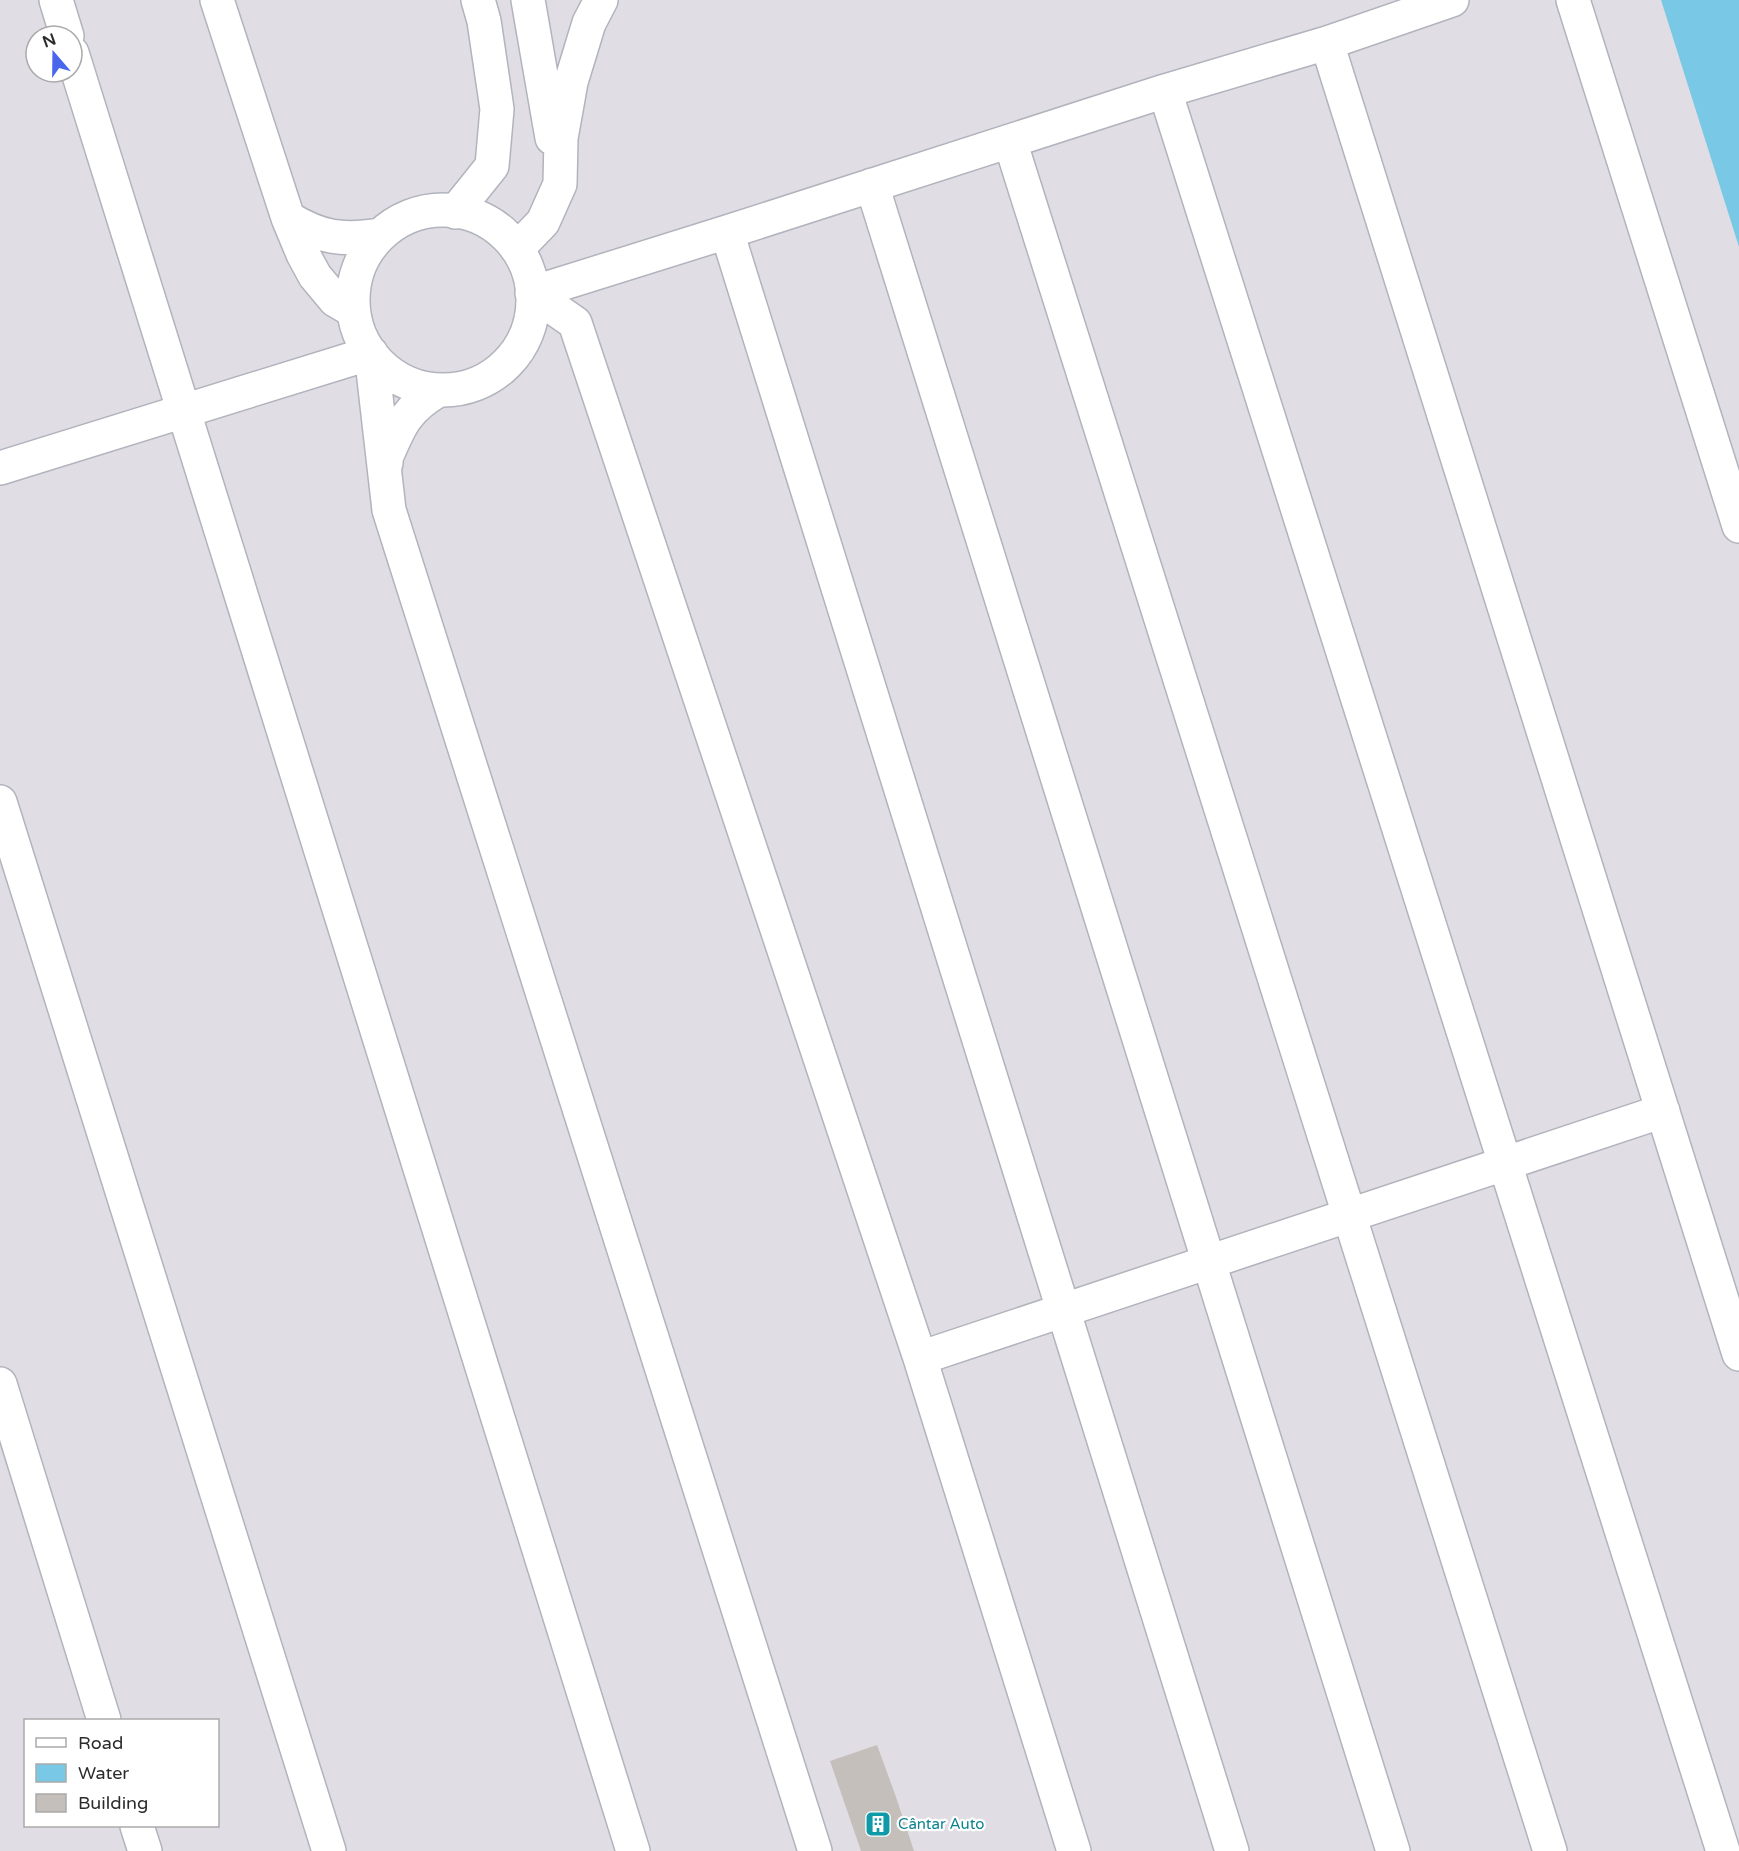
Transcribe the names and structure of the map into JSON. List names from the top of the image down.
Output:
{
  "places": {
    "building": ["Cântar Auto"]
  },
  "legend": ["Road", "Water", "Building"],
  "north": "top"
}
